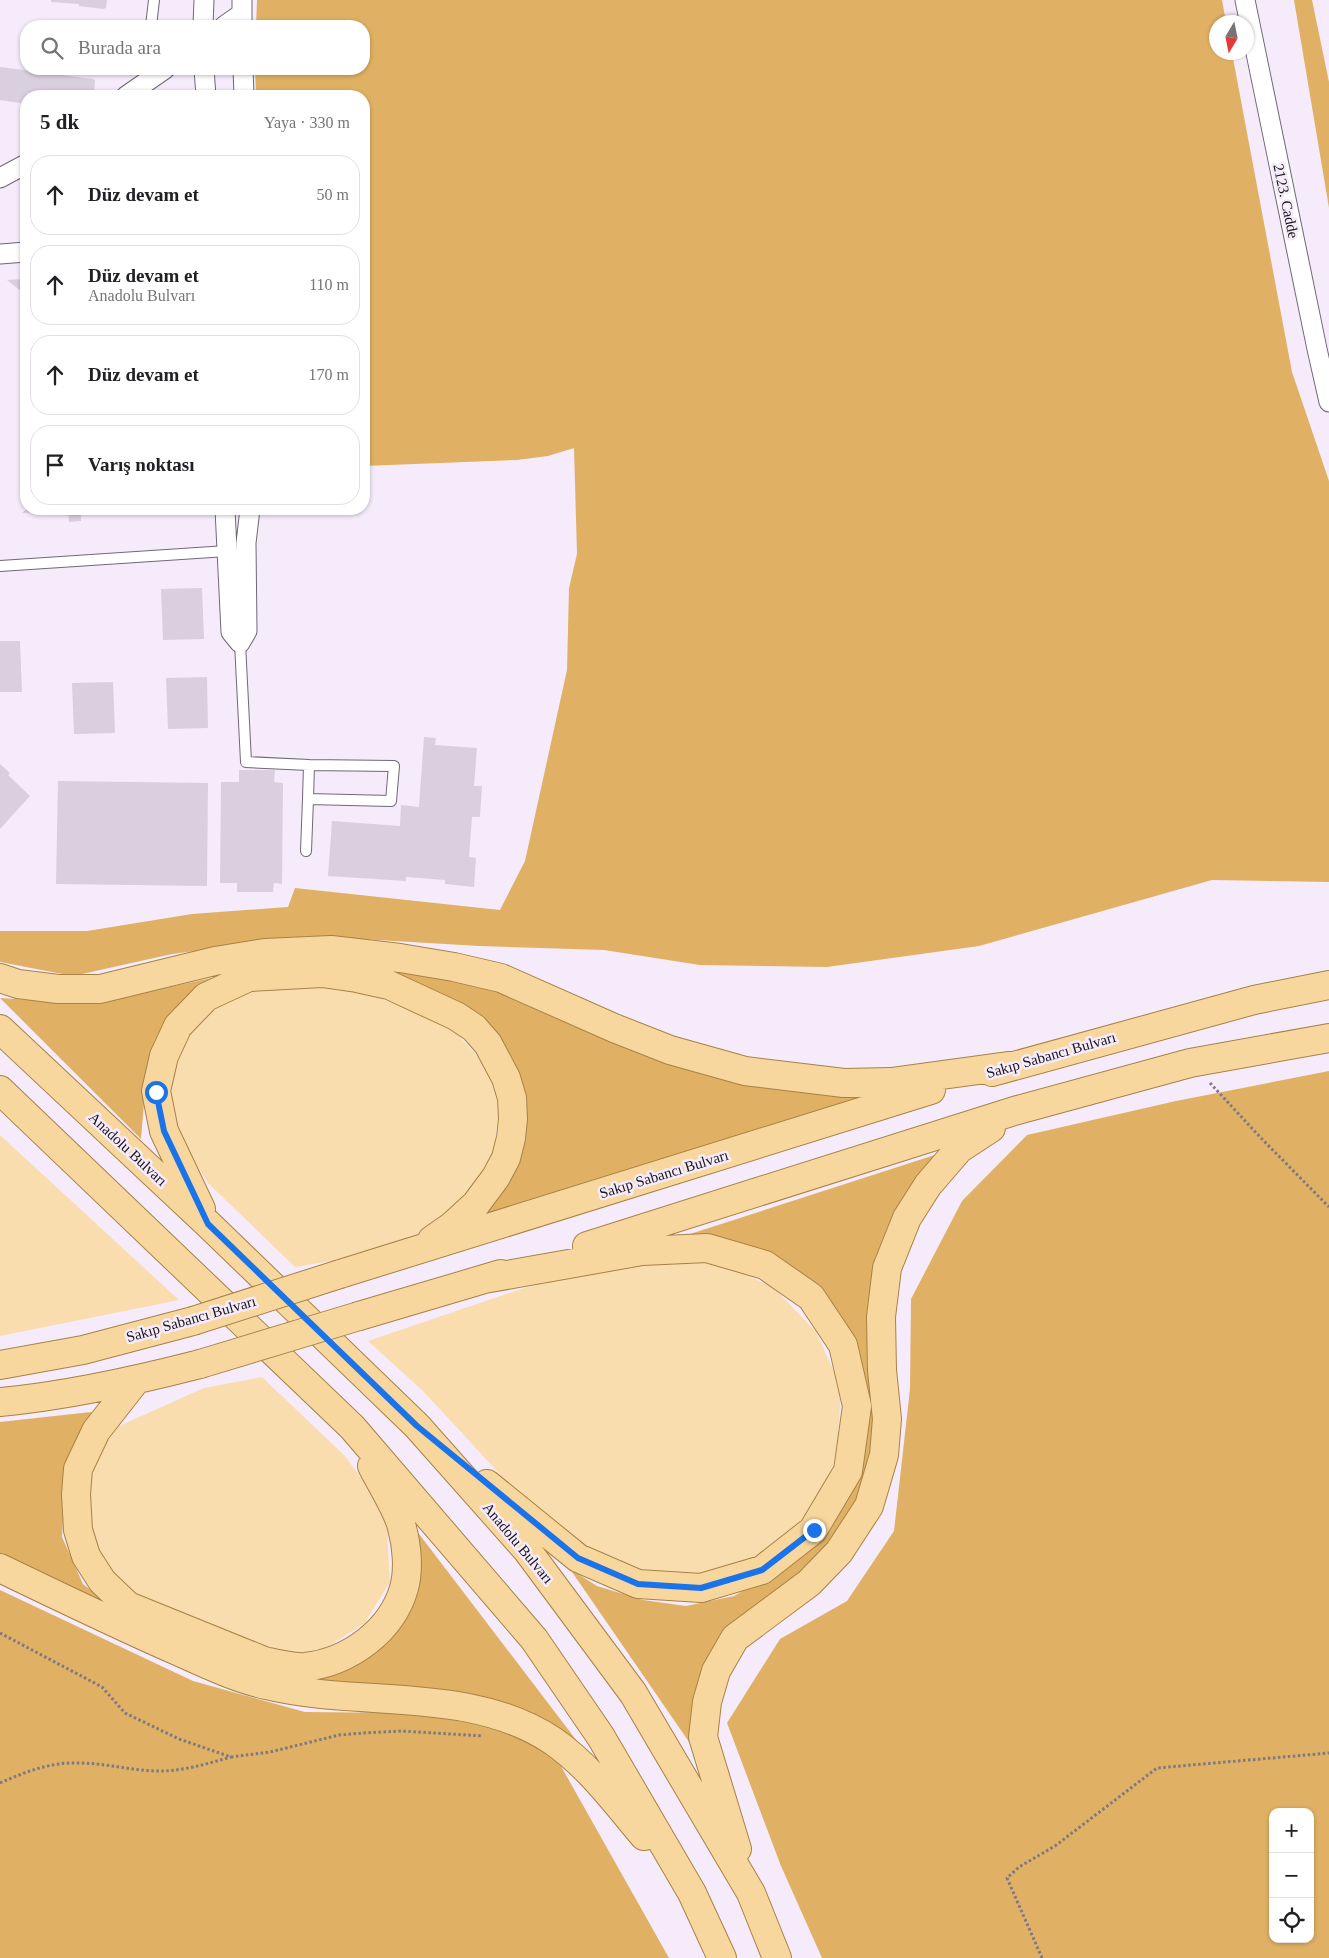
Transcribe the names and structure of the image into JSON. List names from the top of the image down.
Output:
{
  "streets": {
    "main road": ["Sakıp Sabancı Bulvarı", "Anadolu Bulvarı"],
    "street": ["2123. Cadde"]
  },
  "north": "bottom",
  "page": {
    "search": "Burada ara",
    "heading": ["5 dk", "Yaya · 330 m"],
    "list": [
      ["Düz devam et", "50 m"],
      ["Düz devam et", "Anadolu Bulvarı", "110 m"],
      ["Düz devam et", "170 m"],
      "Varış noktası"
    ],
    "map_buttons": ["+", "−"]
  }
}
